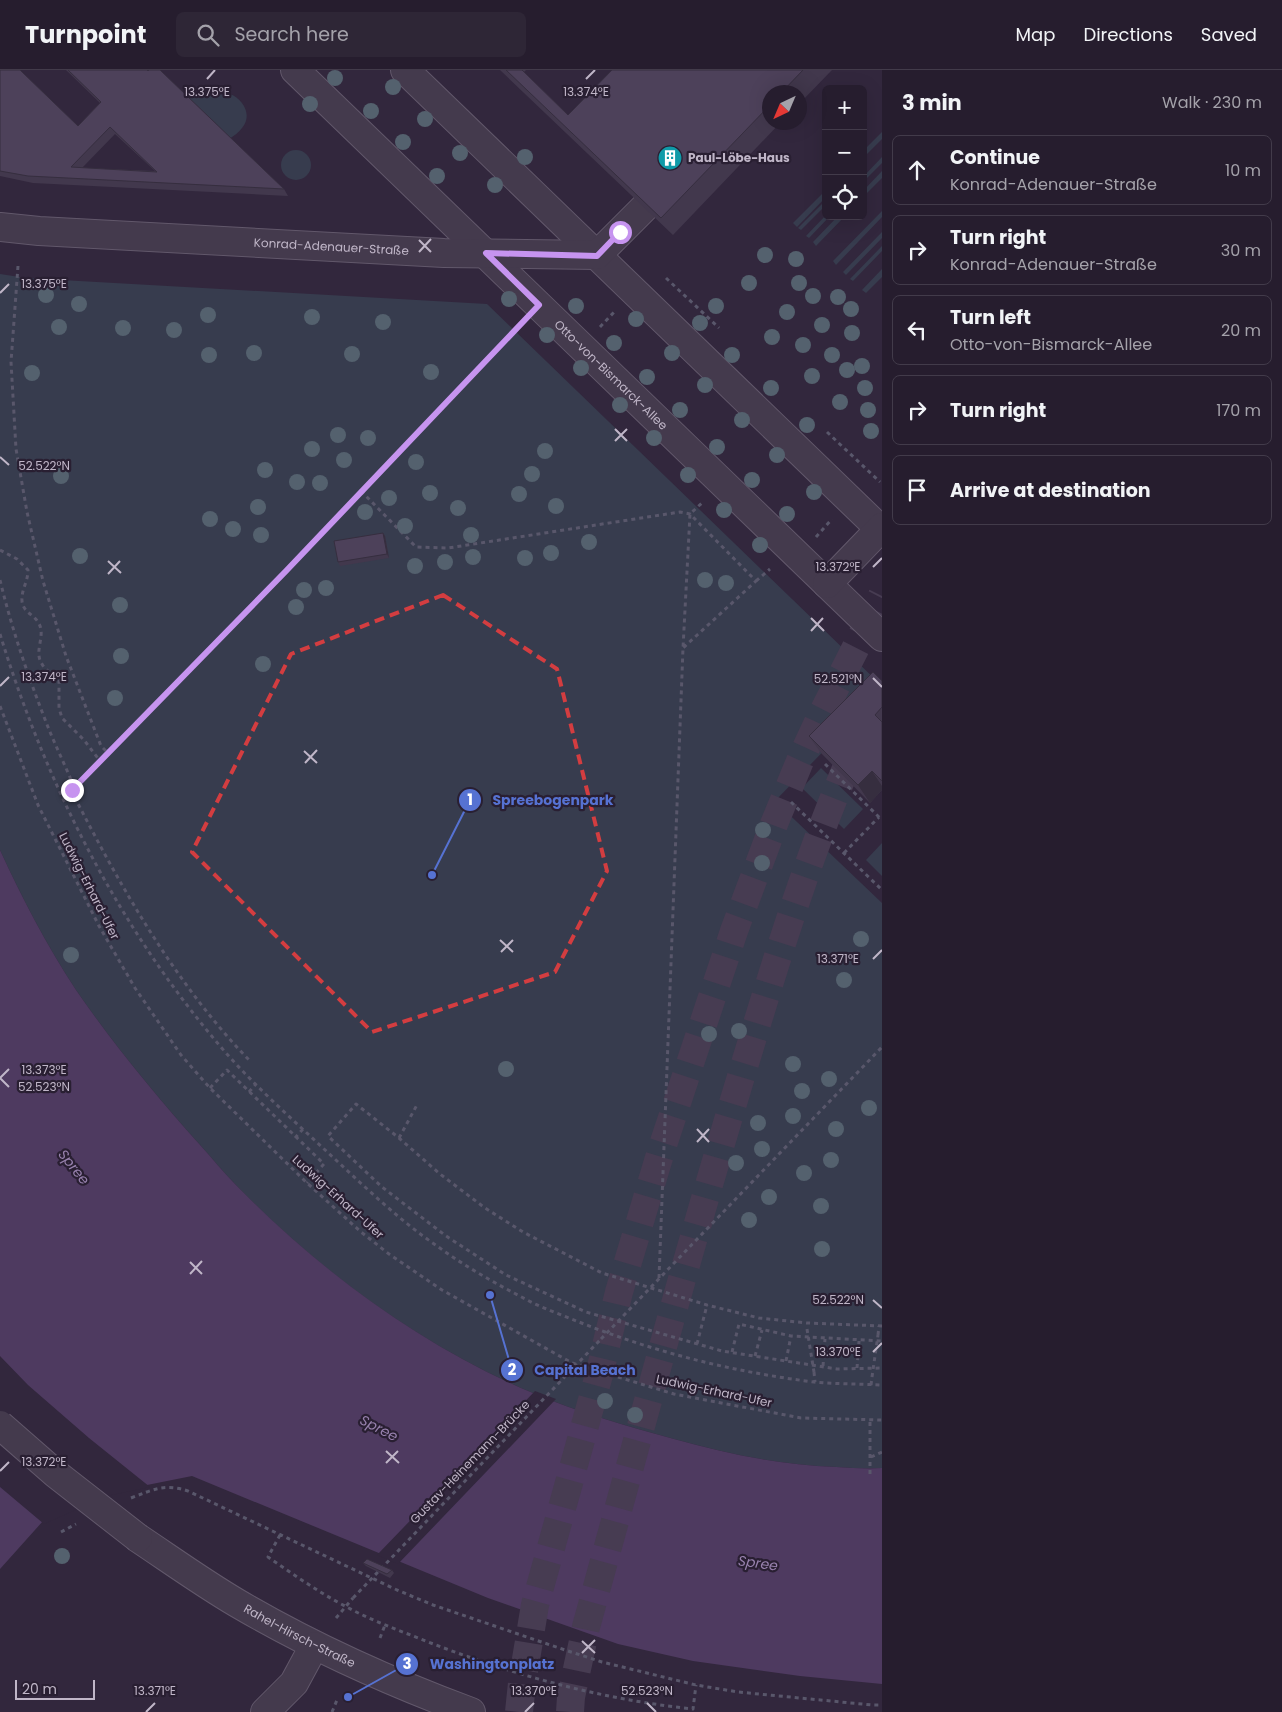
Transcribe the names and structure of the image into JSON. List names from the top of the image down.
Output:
{
  "streets": {
    "street": ["Konrad-Adenauer-Straße", "Otto-von-Bismarck-Allee", "Rahel-Hirsch-Straße"],
    "path": ["Ludwig-Erhard-Ufer", "Gustav-Heinemann-Brücke"]
  },
  "crossings": [
    ["Konrad-Adenauer-Straße", "Otto-von-Bismarck-Allee"]
  ],
  "water": ["Spree"],
  "places": {
    "building": ["Paul-Löbe-Haus"],
    "other": ["Spreebogenpark", "Capital Beach", "Washingtonplatz"]
  },
  "scale_bar": "20 m",
  "north": "bottom left",
  "page": {
    "header": "Turnpoint",
    "search": "Search here",
    "nav": ["Map", "Directions", "Saved"],
    "heading": ["3 min", "Walk · 230 m"],
    "map_buttons": ["+", "−"],
    "list": [
      ["Continue", "Konrad-Adenauer-Straße", "10 m"],
      ["Turn right", "Konrad-Adenauer-Straße", "30 m"],
      ["Turn left", "Otto-von-Bismarck-Allee", "20 m"],
      ["Turn right", "170 m"],
      "Arrive at destination"
    ],
    "scale": "20 m"
  },
  "coordinates": [
    "13.375°E",
    "13.374°E",
    "52.522°N",
    "13.372°E",
    "52.521°N",
    "13.371°E",
    "13.373°E",
    "52.523°N",
    "13.370°E"
  ]
}
